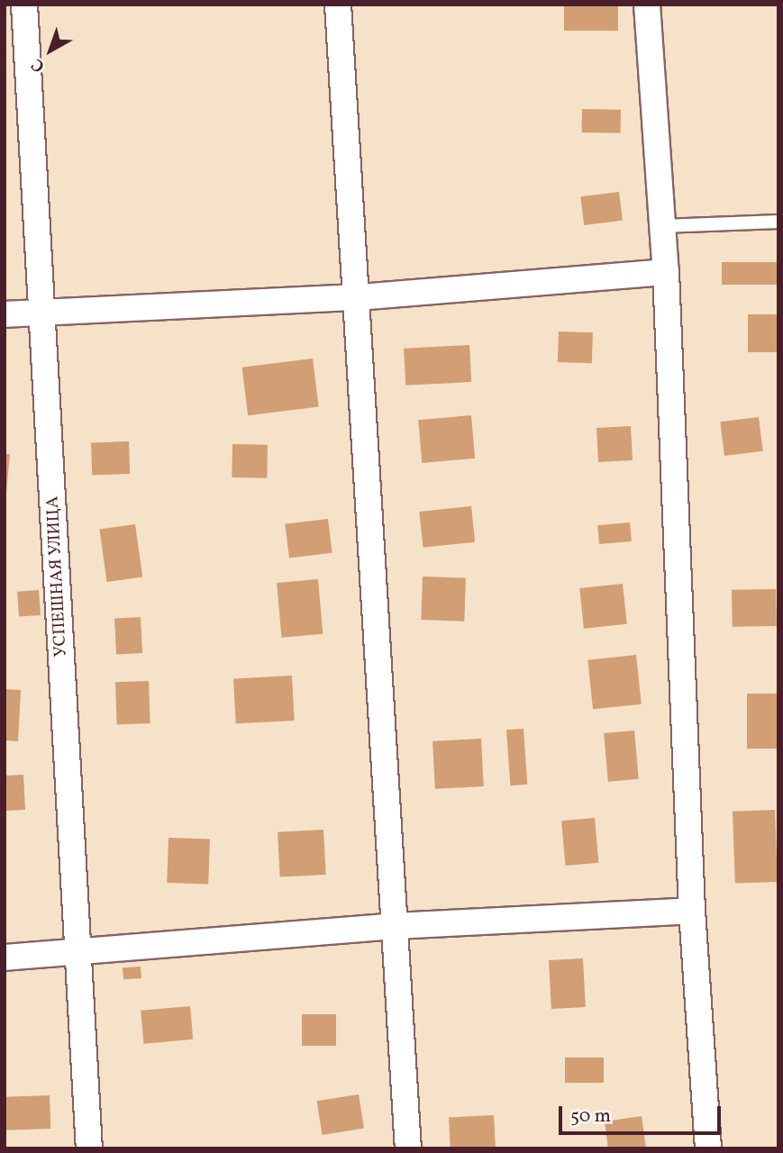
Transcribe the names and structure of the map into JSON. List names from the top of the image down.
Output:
{
  "streets": {
    "street": ["УСПЕШНАЯ УЛИЦА"]
  },
  "scale_bar": "50 m",
  "north": "bottom left"
}
